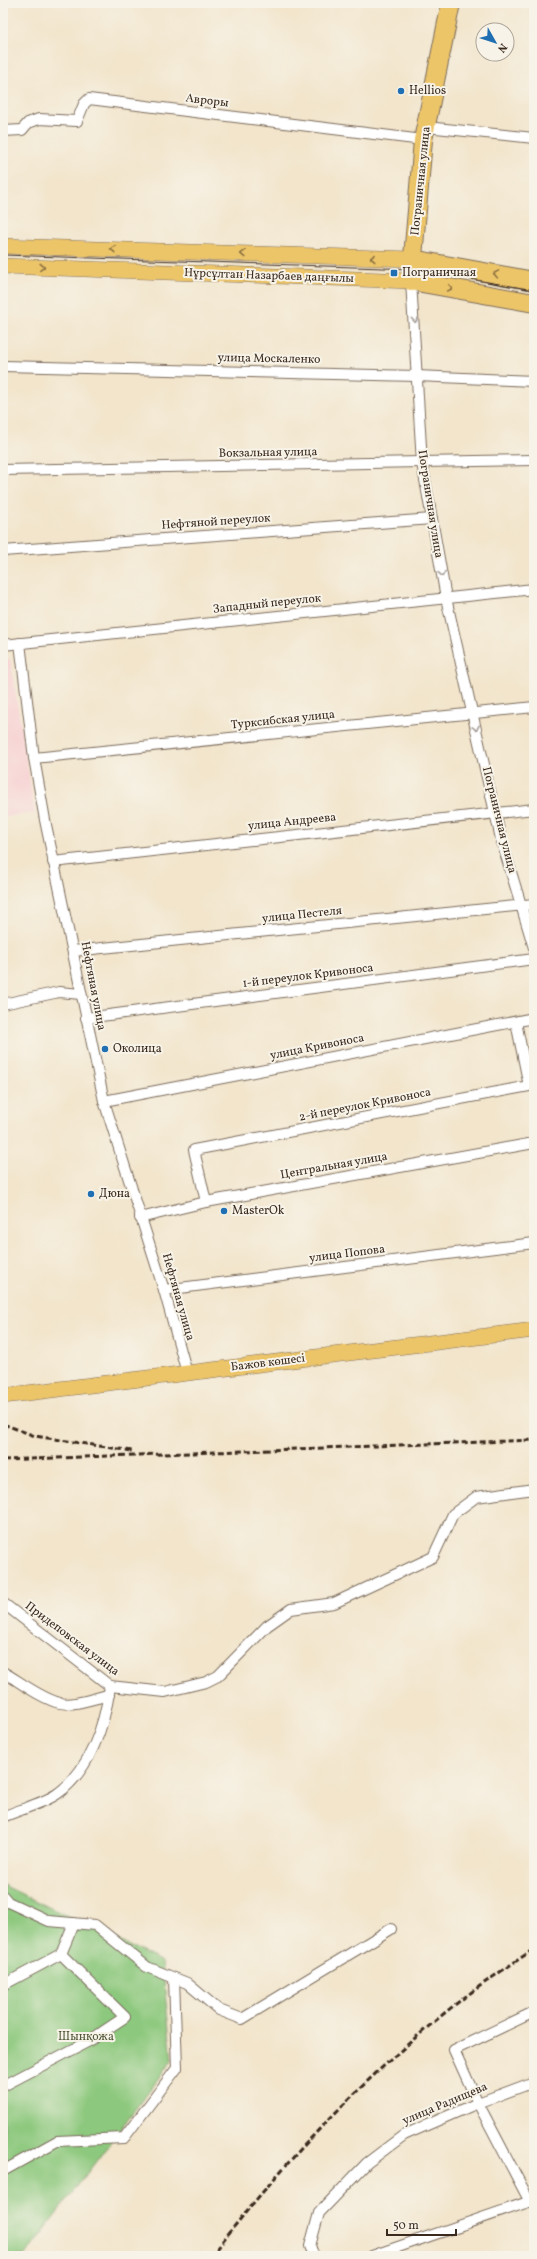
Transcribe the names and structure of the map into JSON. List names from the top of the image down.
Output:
{
  "streets": {
    "highway": ["Пограничная улица", "Нұрсұлтан Назарбаев даңғылы"],
    "main road": ["Бажов көшесі"],
    "street": [
      "Авроры",
      "улица Москаленко",
      "Вокзальная улица",
      "Нефтяной переулок",
      "Западный переулок",
      "Турксибская улица",
      "улица Андреева",
      "улица Пестеля",
      "1-й переулок Кривоноса",
      "Нефтяная улица",
      "улица Кривоноса",
      "2-й переулок Кривоноса",
      "Центральная улица",
      "улица Попова",
      "Придеповская улица",
      "улица Радищева"
    ]
  },
  "crossings": [
    ["Авроры", "Пограничная улица"],
    ["Пограничная улица", "Нұрсұлтан Назарбаев даңғылы"],
    ["Пограничная улица", "улица Москаленко"],
    ["Пограничная улица", "Вокзальная улица"],
    ["Пограничная улица", "Нефтяной переулок"],
    ["Пограничная улица", "Западный переулок"],
    ["Пограничная улица", "Турксибская улица"],
    ["Пограничная улица", "улица Андреева"],
    ["Пограничная улица", "улица Пестеля"],
    ["Западный переулок", "Нефтяная улица"],
    ["Турксибская улица", "Нефтяная улица"],
    ["улица Андреева", "Нефтяная улица"],
    ["улица Пестеля", "Нефтяная улица"],
    ["1-й переулок Кривоноса", "Нефтяная улица"],
    ["Нефтяная улица", "улица Кривоноса"],
    ["Нефтяная улица", "Центральная улица"],
    ["Нефтяная улица", "улица Попова"],
    ["Нефтяная улица", "Бажов көшесі"],
    ["улица Кривоноса", "2-й переулок Кривоноса"],
    ["2-й переулок Кривоноса", "Центральная улица"]
  ],
  "parks": ["Шынқожа"],
  "places": {
    "other": [
      "Hellios",
      "Околица",
      "Дюна",
      "MasterOk"
    ],
    "transit": ["Пограничная"]
  },
  "scale_bar": "50 m",
  "north": "bottom right"
}
